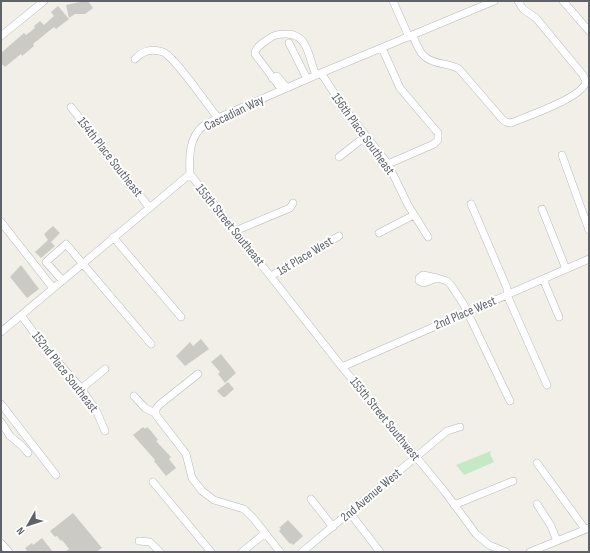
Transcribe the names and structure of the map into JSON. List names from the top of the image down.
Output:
{
  "streets": {
    "street": [
      "Cascadian Way",
      "156th Place Southeast",
      "154th Place Southeast",
      "155th Street Southeast",
      "1st Place West",
      "2nd Place West",
      "152nd Place Southeast",
      "155th Street Southwest",
      "2nd Avenue West"
    ]
  },
  "crossings": [
    ["Cascadian Way", "156th Place Southeast"],
    ["Cascadian Way", "155th Street Southeast"],
    ["155th Street Southeast", "1st Place West"],
    ["155th Street Southeast", "155th Street Southwest"],
    ["1st Place West", "155th Street Southwest"],
    ["2nd Place West", "155th Street Southwest"],
    ["155th Street Southwest", "2nd Avenue West"]
  ],
  "north": "bottom left"
}
